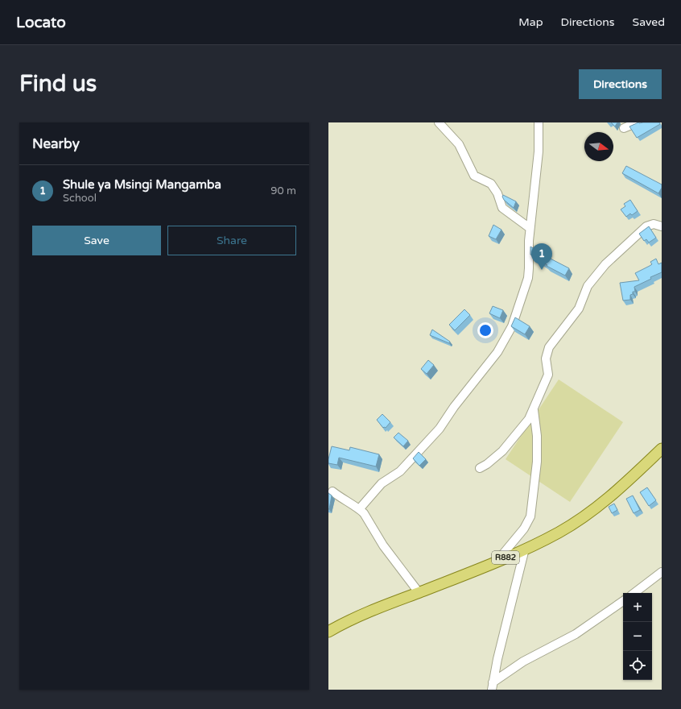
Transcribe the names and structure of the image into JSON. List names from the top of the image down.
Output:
{
  "streets": {
    "main road": ["R882"]
  },
  "north": "right",
  "page": {
    "header": "Locato",
    "nav": ["Map", "Directions", "Saved"],
    "buttons": [
      "Directions",
      ["Save", "Share"]
    ],
    "title": "Find us",
    "heading": "Nearby",
    "list": [
      {
        "mark": "1",
        "name": "Shule ya Msingi Mangamba",
        "note": "School",
        "value": "90 m"
      }
    ],
    "pins": "1",
    "map_buttons": ["+", "−"]
  }
}
